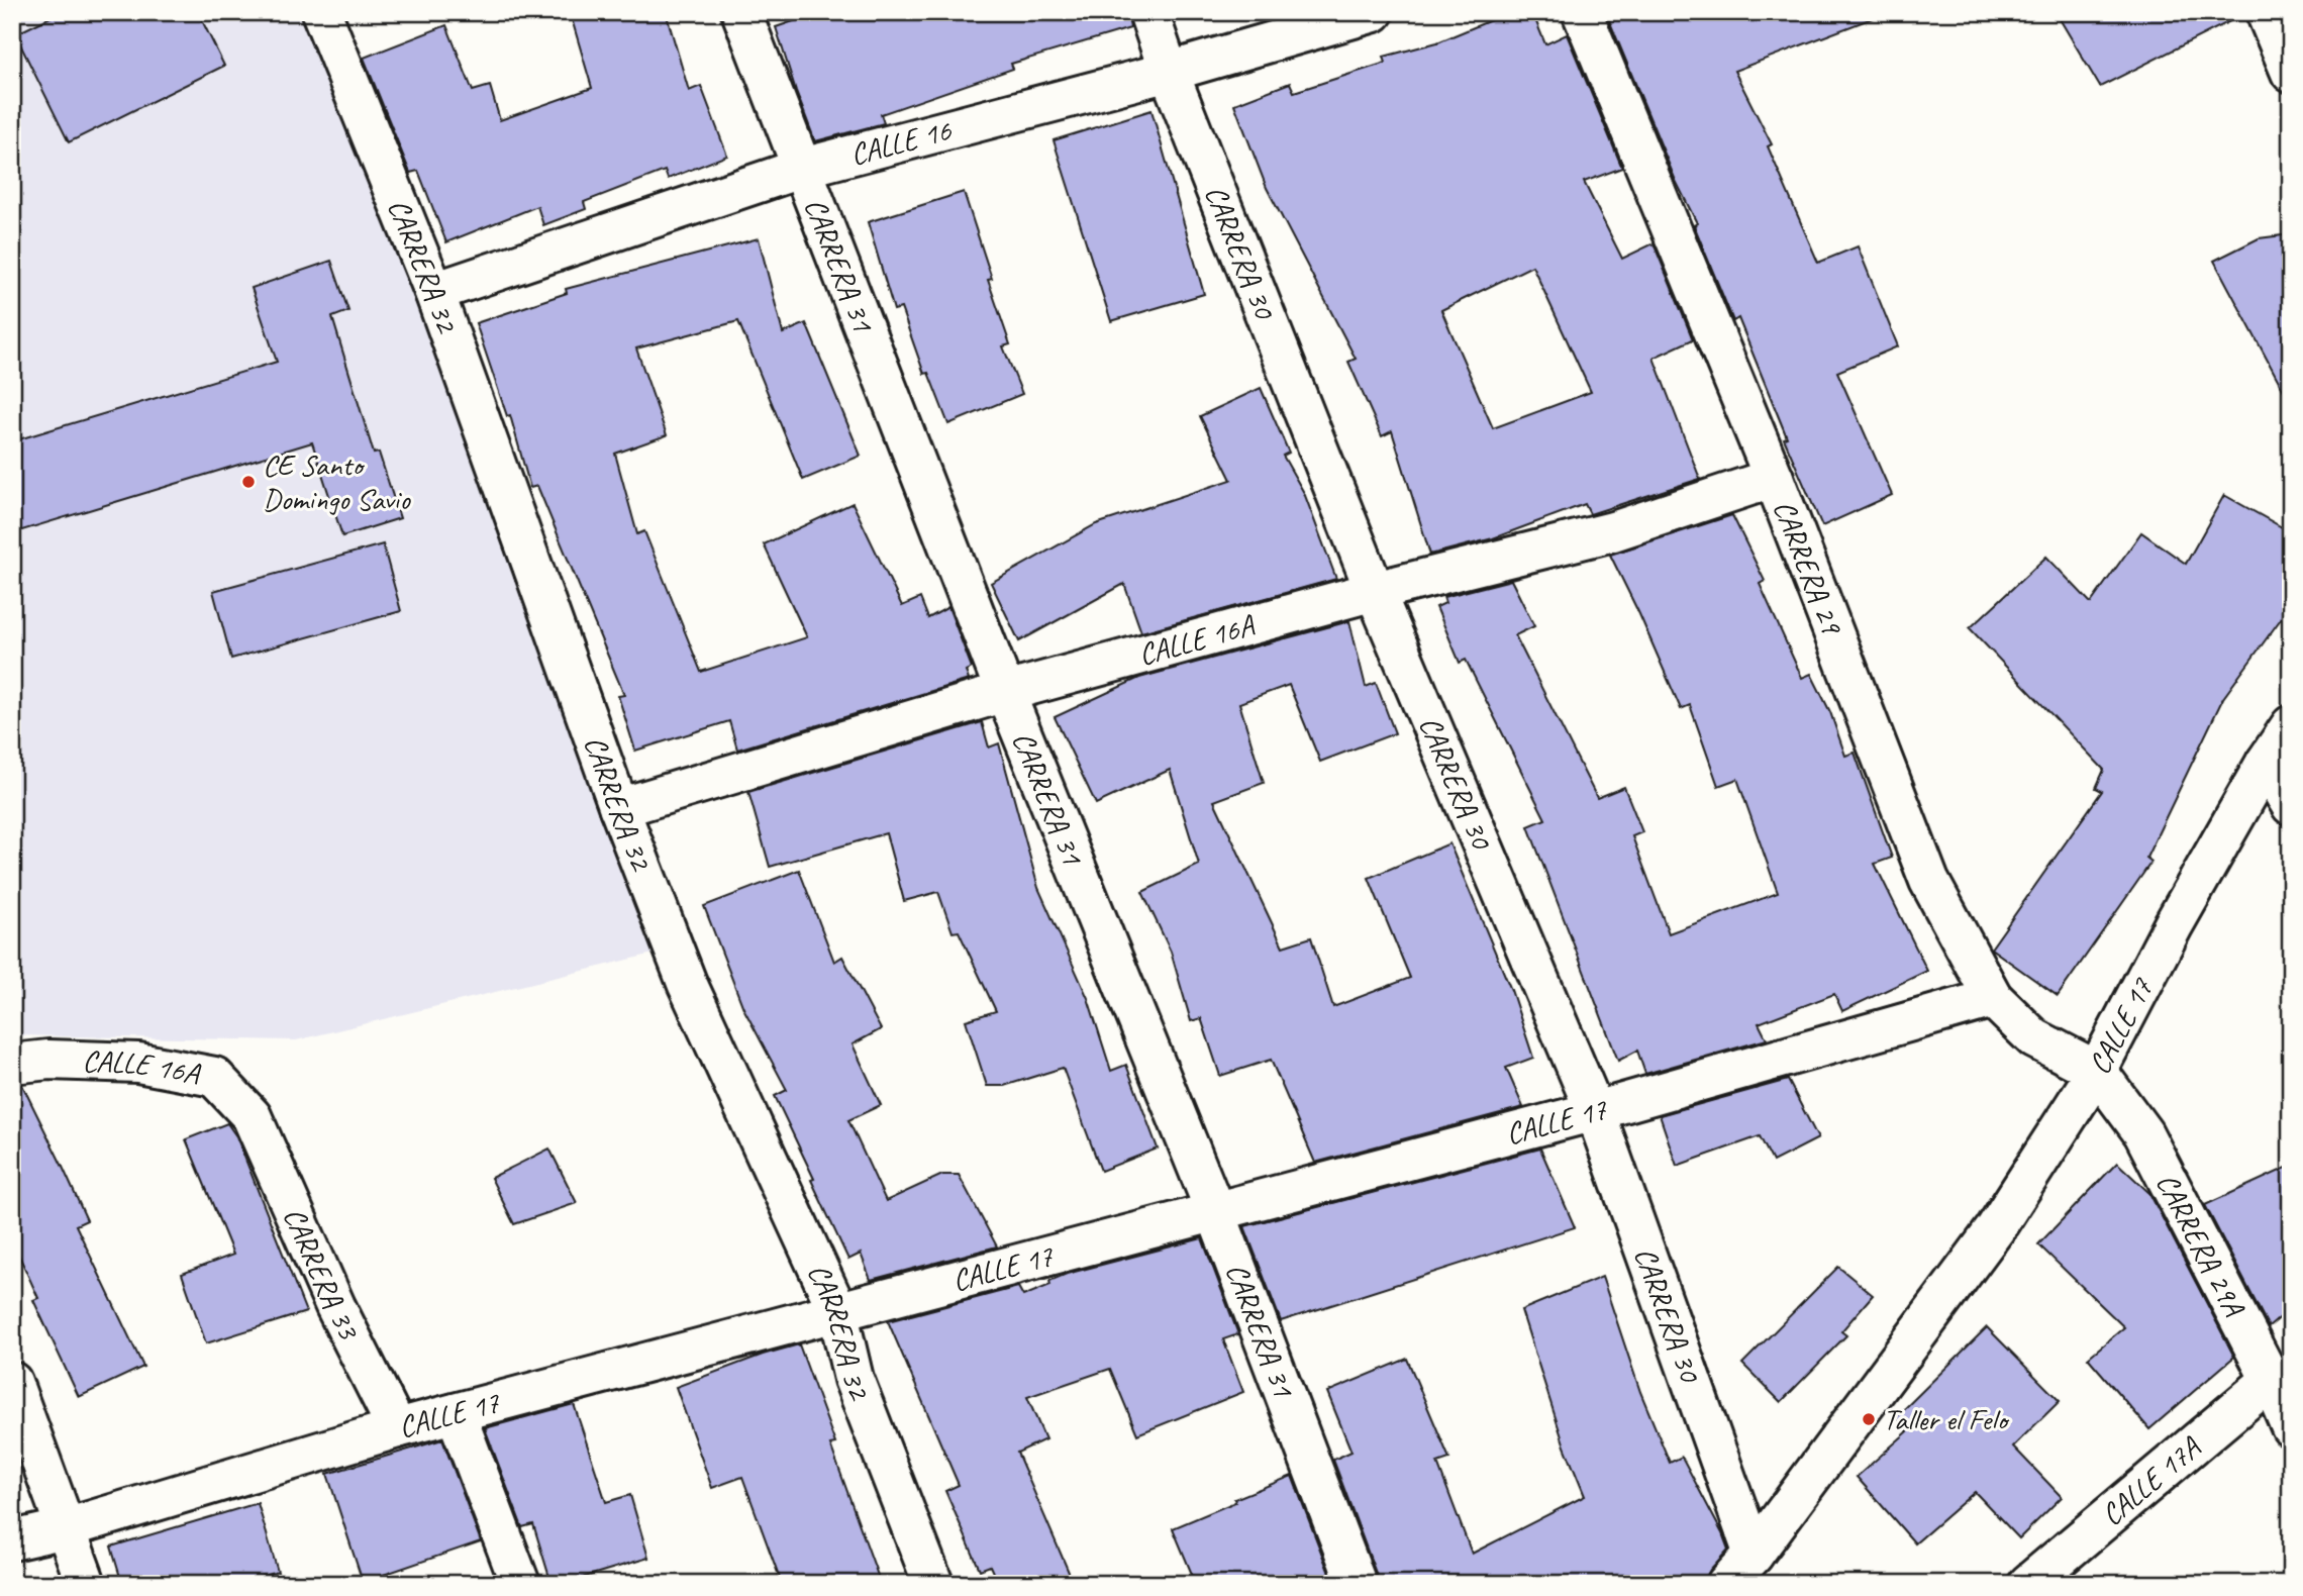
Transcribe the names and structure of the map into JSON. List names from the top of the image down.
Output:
{
  "streets": {
    "street": [
      "CALLE 16",
      "CARRERA 30",
      "CARRERA 32",
      "CARRERA 31",
      "CARRERA 29",
      "CALLE 16A",
      "CALLE 17",
      "CARRERA 29A",
      "CARRERA 33",
      "CALLE 17A"
    ]
  },
  "crossings": [
    ["CALLE 16", "CARRERA 30"],
    ["CALLE 16", "CARRERA 32"],
    ["CALLE 16", "CARRERA 31"],
    ["CARRERA 30", "CALLE 16A"],
    ["CARRERA 30", "CALLE 17"],
    ["CARRERA 32", "CALLE 16A"],
    ["CARRERA 32", "CALLE 17"],
    ["CARRERA 31", "CALLE 16A"],
    ["CARRERA 31", "CALLE 17"],
    ["CARRERA 29", "CALLE 16A"],
    ["CARRERA 29", "CALLE 17"],
    ["CARRERA 29", "CARRERA 29A"],
    ["CALLE 16A", "CARRERA 33"],
    ["CALLE 17", "CARRERA 29A"],
    ["CALLE 17", "CARRERA 33"],
    ["CARRERA 29A", "CALLE 17A"]
  ],
  "places": ["CE Santo Domingo Savio", "Taller el Felo"]
}
